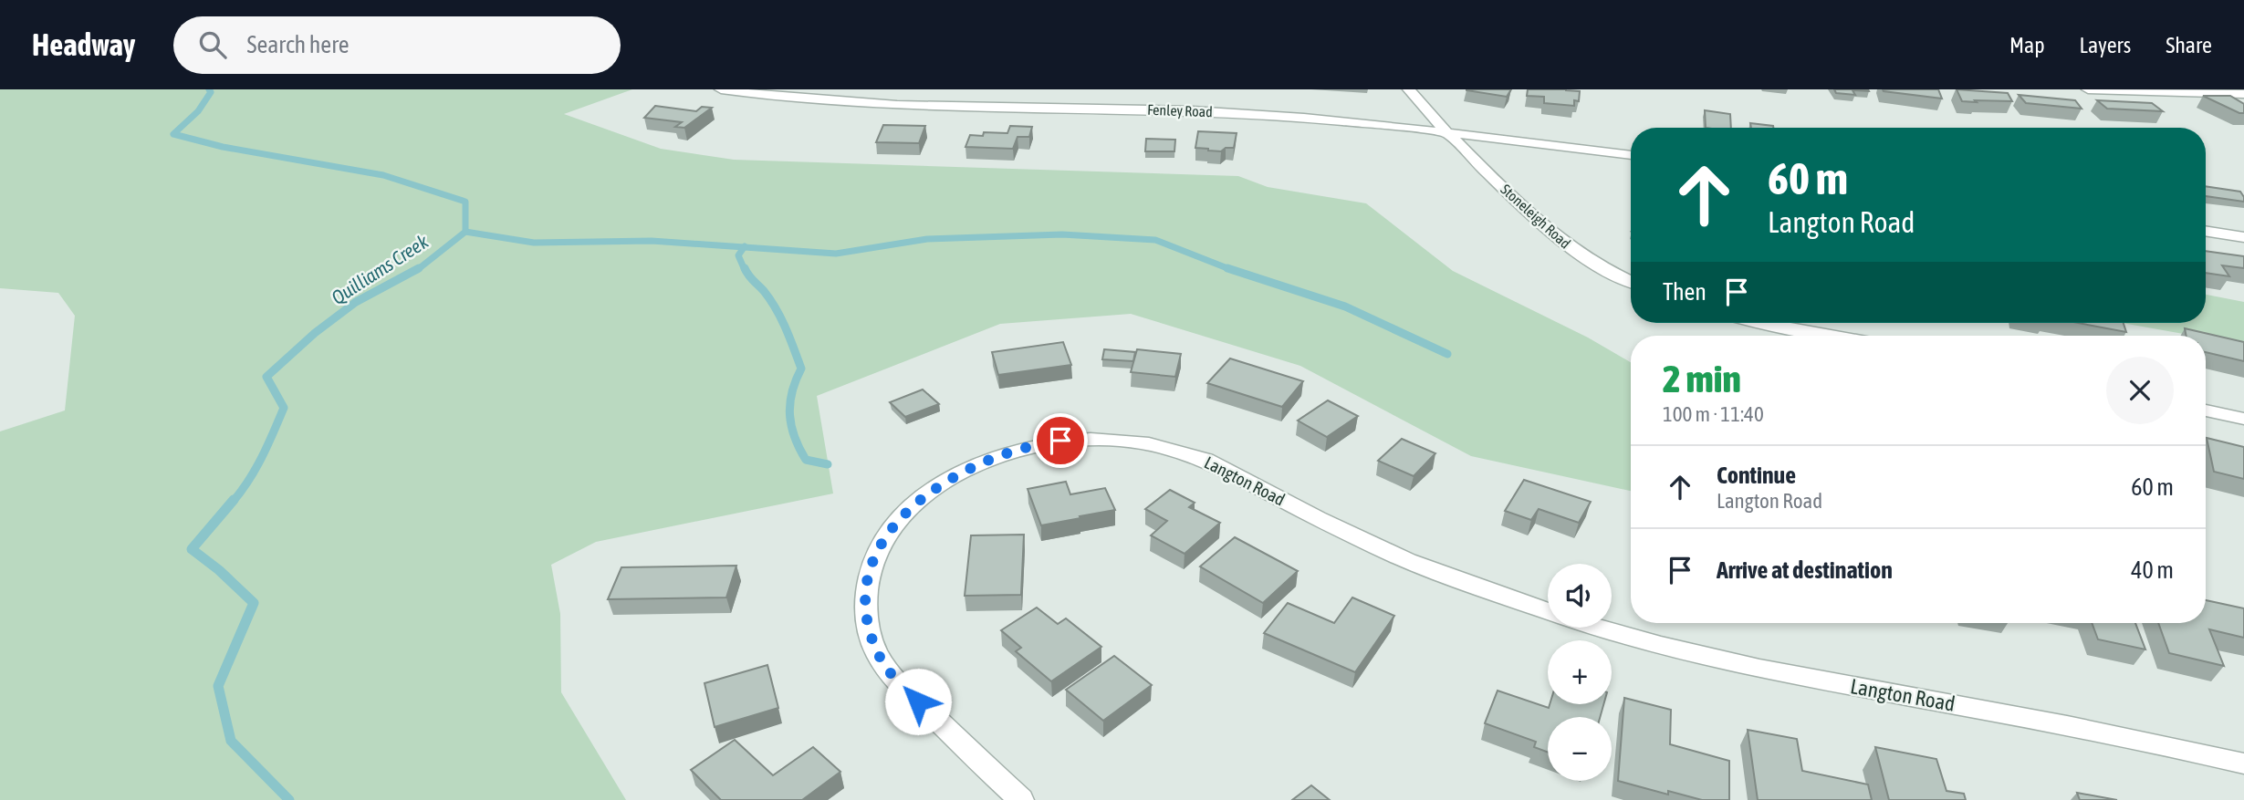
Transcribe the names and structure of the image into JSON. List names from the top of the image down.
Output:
{
  "streets": {
    "street": ["Fenley Road", "Stoneleigh Road", "Langton Road"]
  },
  "crossings": [
    ["Fenley Road", "Stoneleigh Road"]
  ],
  "water": ["Quilliams Creek"],
  "page": {
    "header": "Headway",
    "search": "Search here",
    "nav": ["Map", "Layers", "Share"],
    "turn": ["60 m", "Langton Road"],
    "then": "Then",
    "heading": ["2 min", "100 m · 11:40"],
    "list": [
      {
        "name": "Continue",
        "note": "Langton Road",
        "value": "60 m"
      },
      {
        "name": "Arrive at destination",
        "value": "40 m"
      }
    ],
    "map_buttons": ["+", "−"]
  }
}
